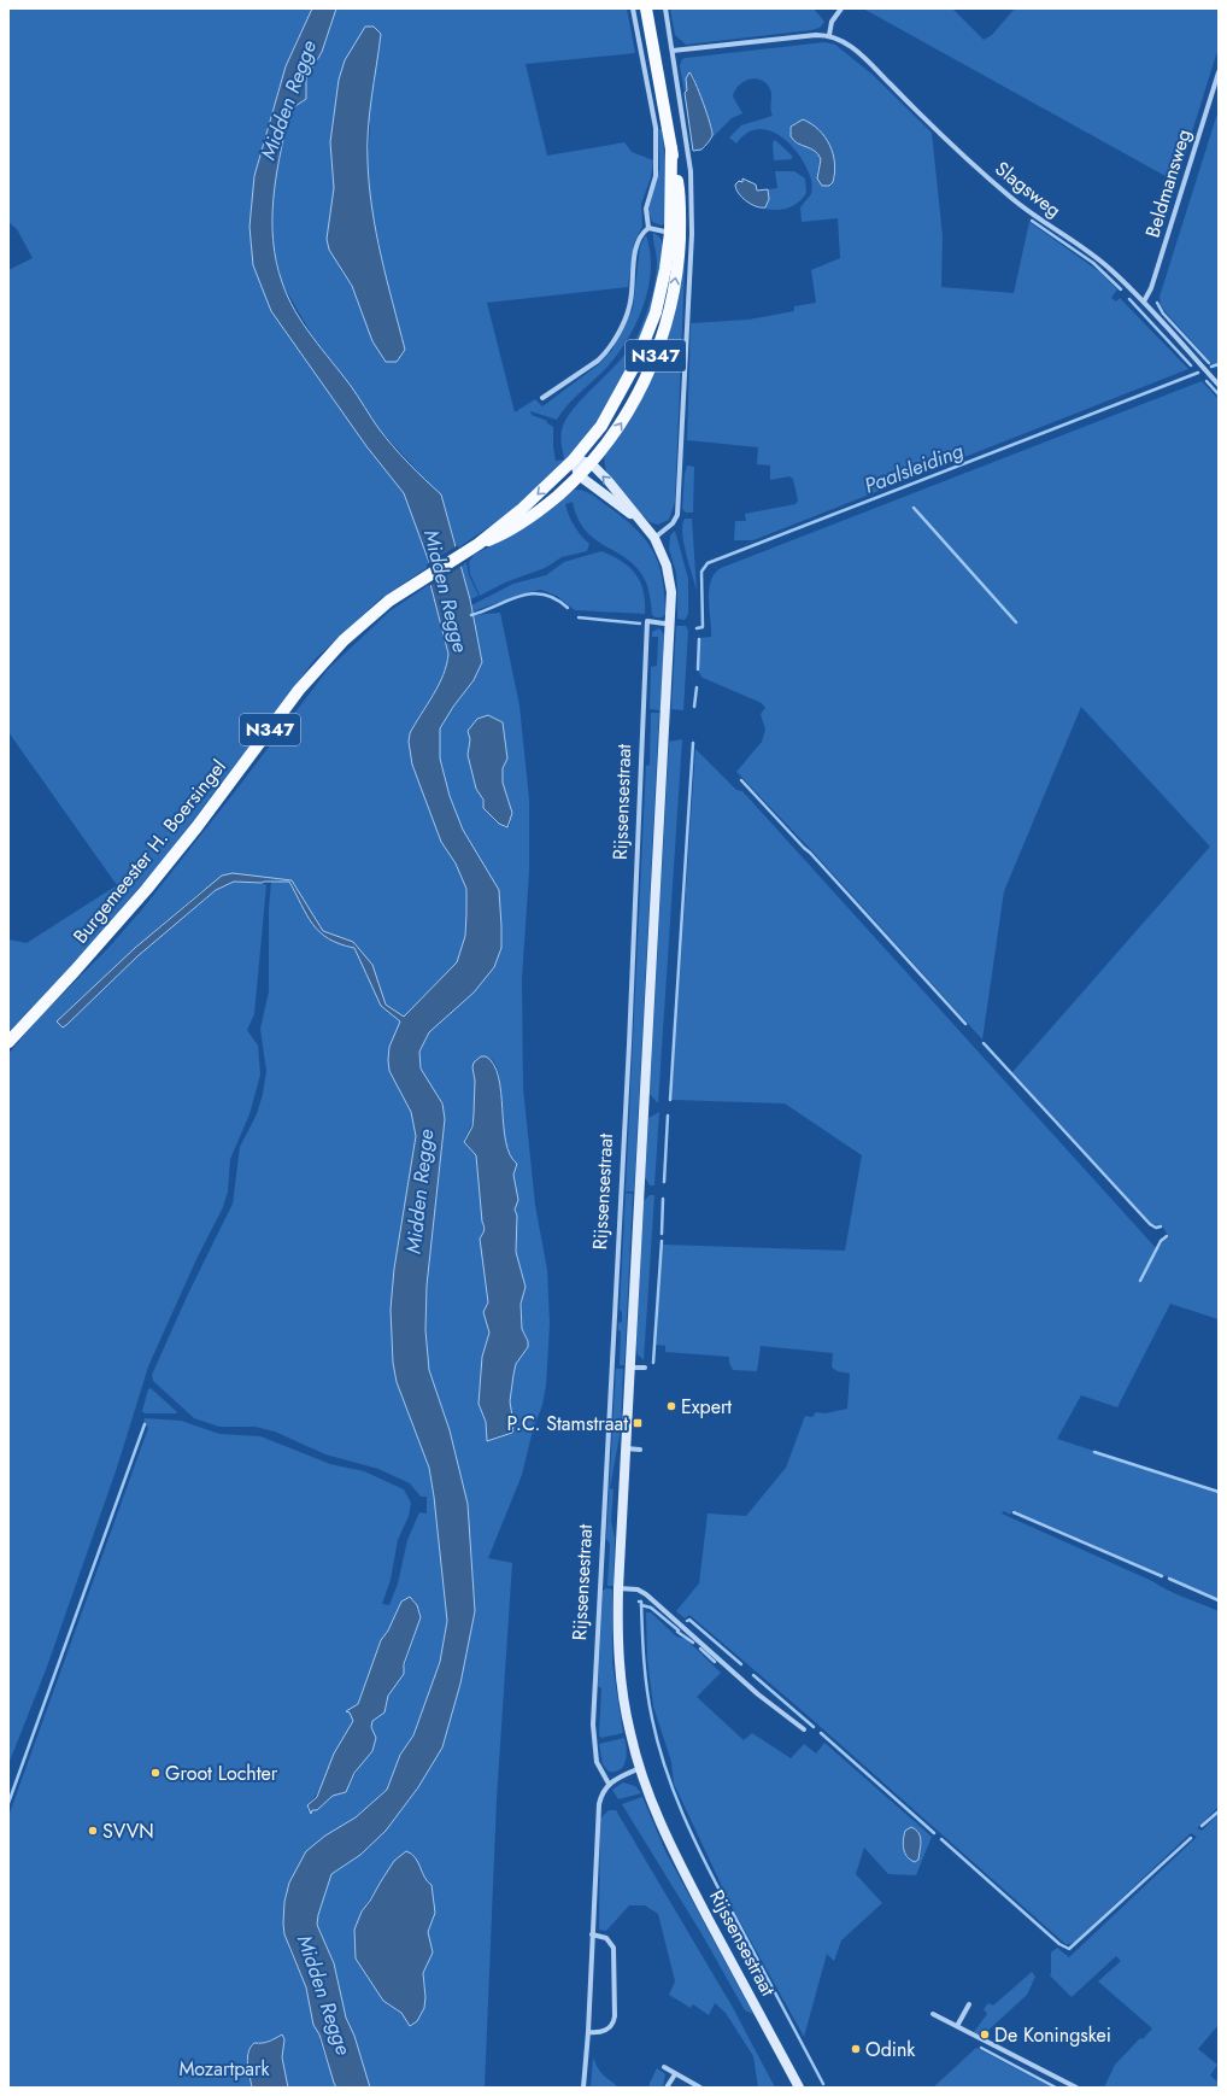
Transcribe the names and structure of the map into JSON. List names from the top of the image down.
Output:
{
  "streets": {
    "main road": ["N347", "Rijssensestraat", "Burgemeester H. Boersingel"],
    "street": ["Beldmansweg", "Slagsweg"]
  },
  "crossings": [
    ["Beldmansweg", "Slagsweg"],
    ["N347", "Rijssensestraat"],
    ["N347", "Burgemeester H. Boersingel"]
  ],
  "water": ["Midden Regge", "Paalsleiding"],
  "parks": ["Mozartpark"],
  "places": {
    "other": [
      "Expert",
      "Groot Lochter",
      "SVVN",
      "De Koningskei",
      "Odink"
    ],
    "transit": ["P.C. Stamstraat"]
  }
}
